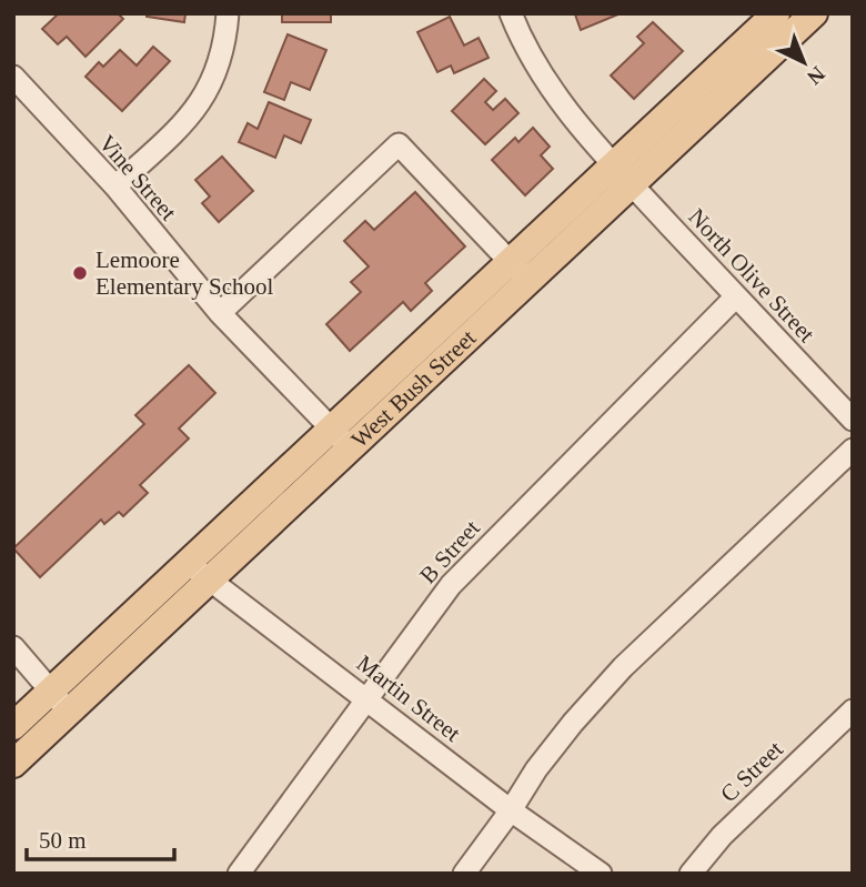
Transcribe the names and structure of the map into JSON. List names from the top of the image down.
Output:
{
  "streets": {
    "main road": ["West Bush Street"],
    "street": [
      "Vine Street",
      "North Olive Street",
      "B Street",
      "Martin Street",
      "C Street"
    ]
  },
  "crossings": [
    ["Vine Street", "West Bush Street"],
    ["North Olive Street", "West Bush Street"],
    ["North Olive Street", "B Street"],
    ["West Bush Street", "Martin Street"],
    ["B Street", "Martin Street"]
  ],
  "places": ["Lemoore Elementary School"],
  "scale_bar": "50 m",
  "north": "bottom right"
}
